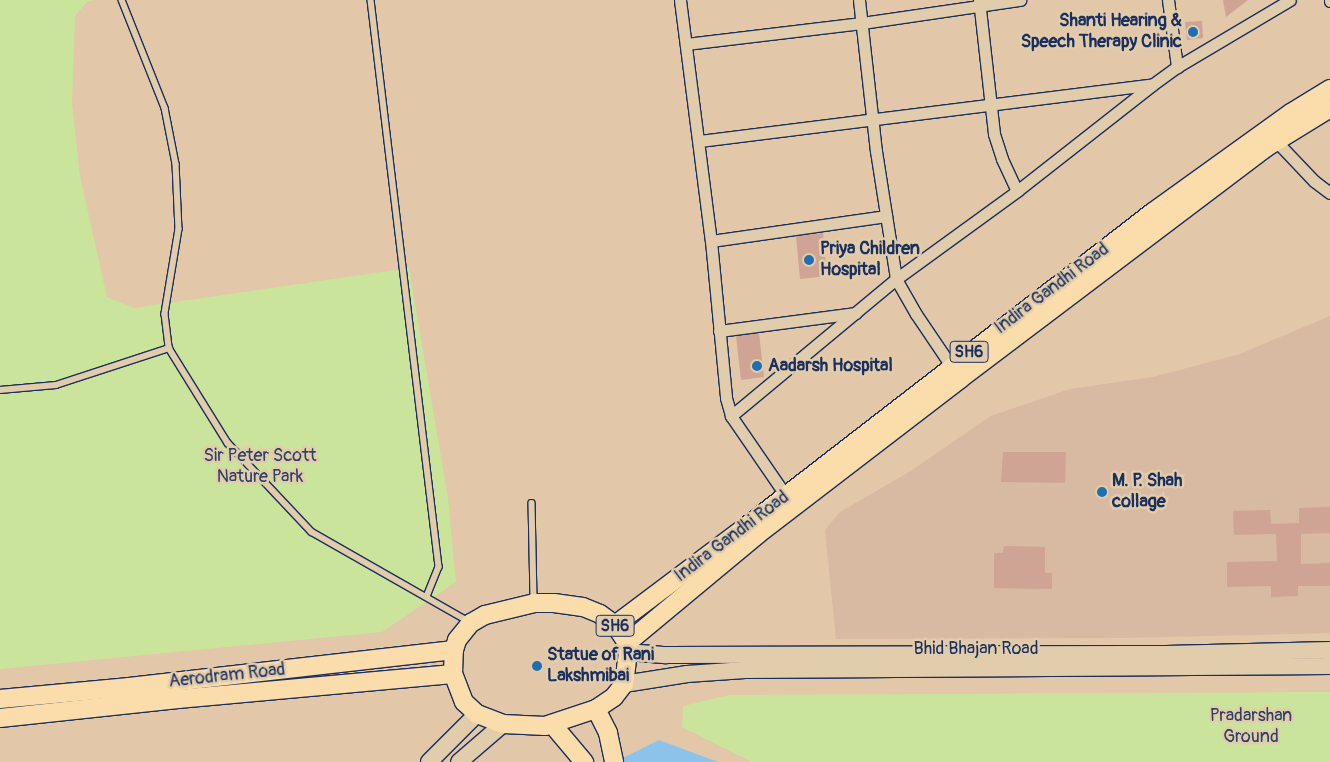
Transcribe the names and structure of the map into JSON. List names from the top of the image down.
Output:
{
  "streets": {
    "main road": [
      "Indira Gandhi Road",
      "SH6",
      "Bhid Bhajan Road",
      "Aerodram Road"
    ]
  },
  "crossings": [
    ["Indira Gandhi Road", "SH6"],
    ["Indira Gandhi Road", "Bhid Bhajan Road"],
    ["Indira Gandhi Road", "Aerodram Road"],
    ["SH6", "Bhid Bhajan Road"],
    ["SH6", "Aerodram Road"],
    ["Bhid Bhajan Road", "Aerodram Road"]
  ],
  "parks": ["Sir Peter Scott Nature Park", "Pradarshan Ground"],
  "places": [
    "Shanti Hearing & Speech Therapy Clinic",
    "Priya Children Hospital",
    "Aadarsh Hospital",
    "M. P. Shah collage",
    "Statue of Rani Lakshmibai"
  ]
}
